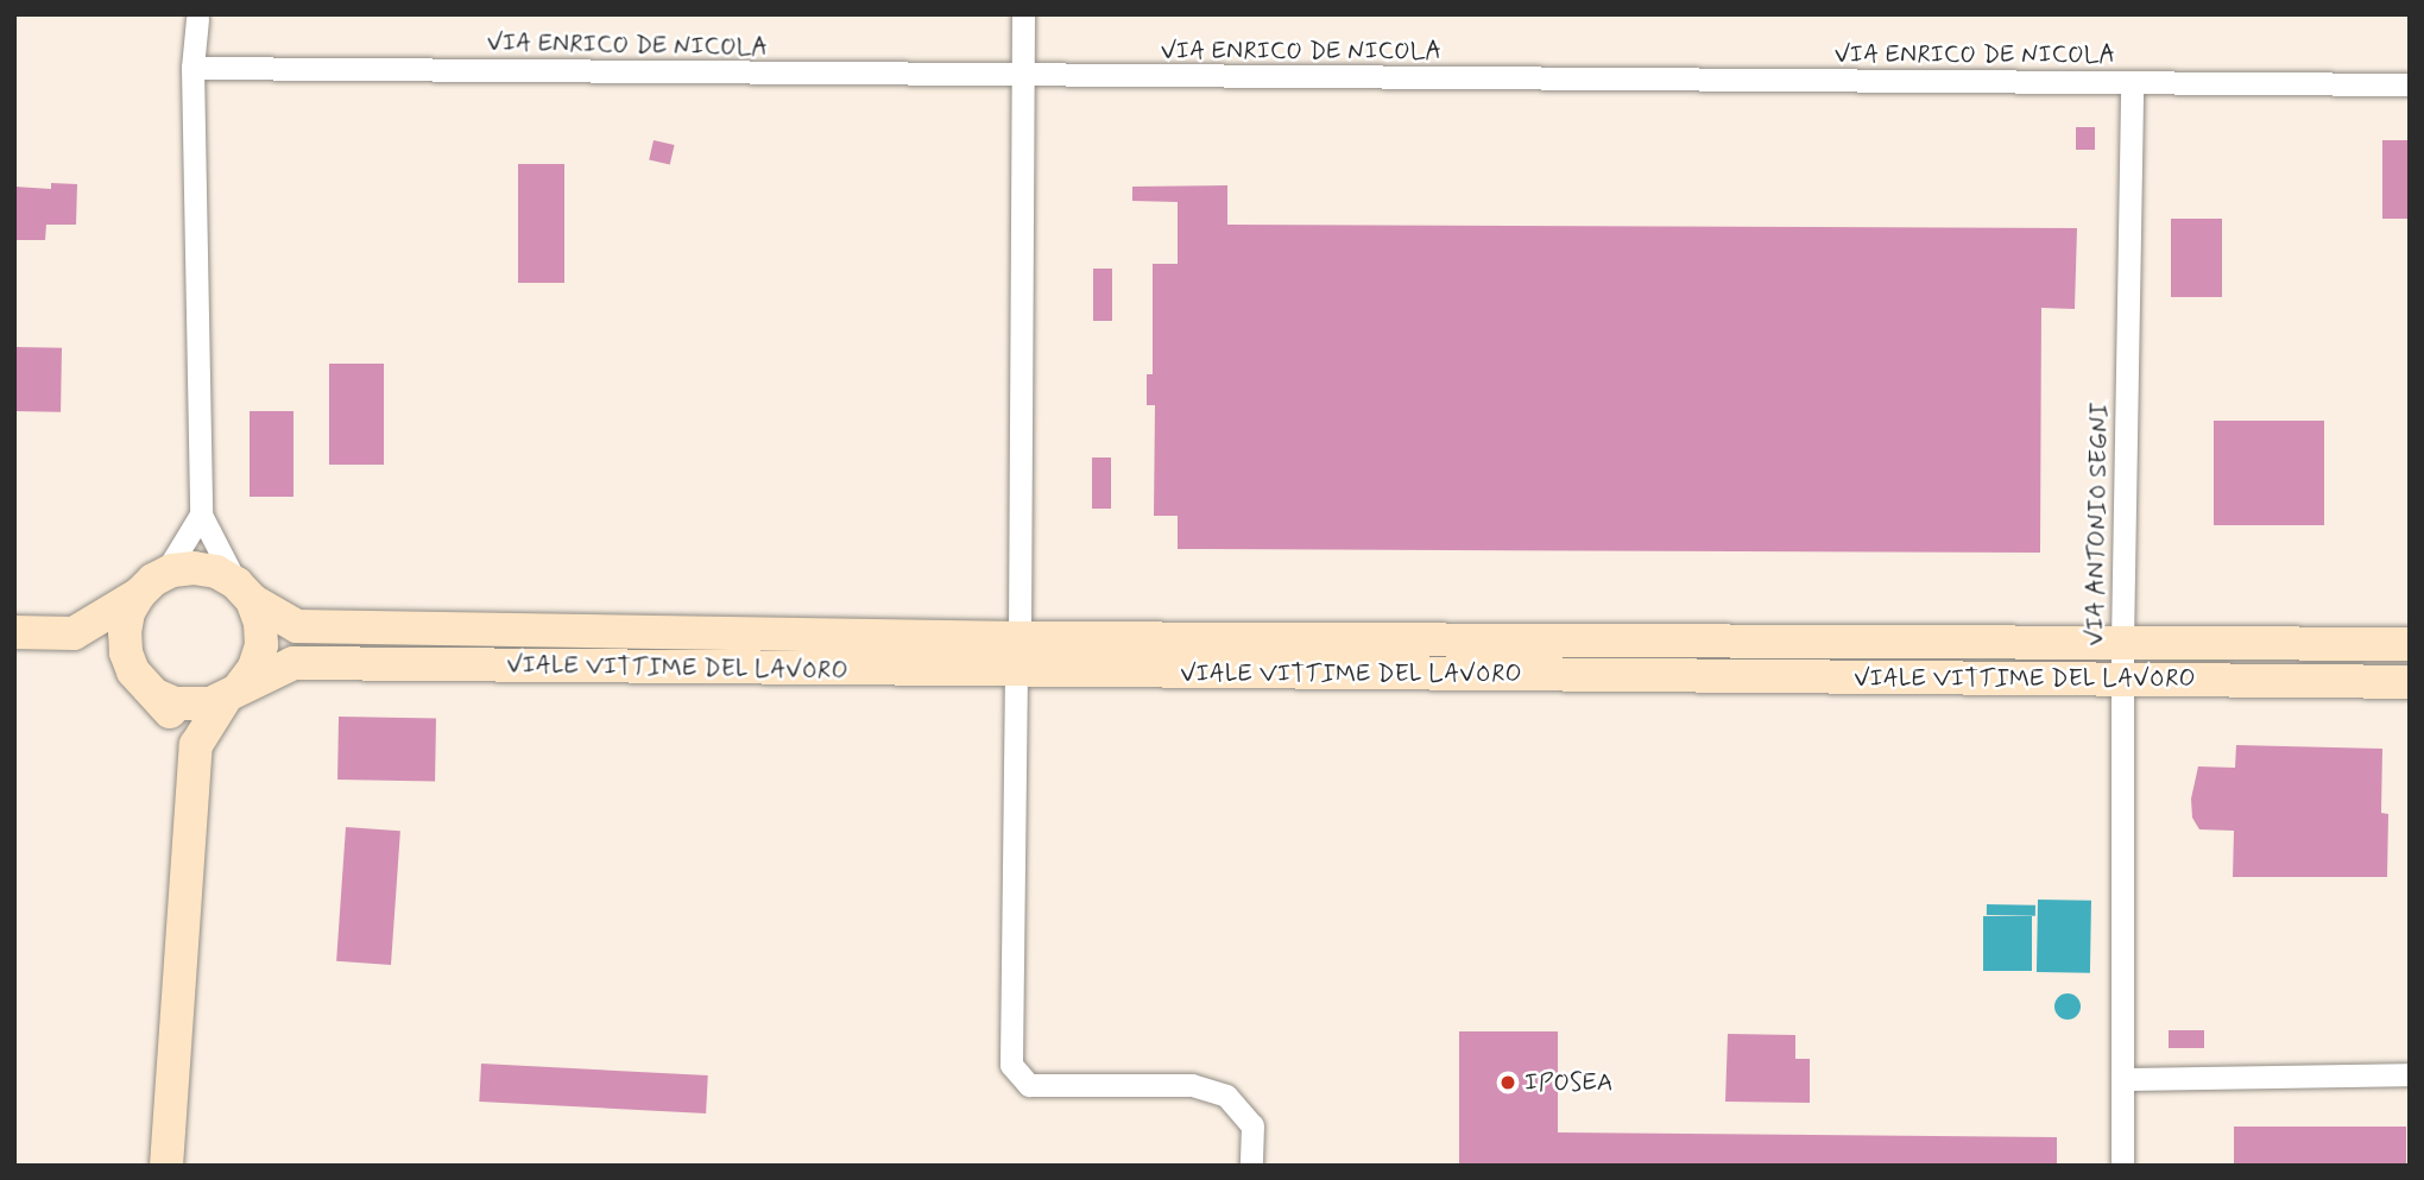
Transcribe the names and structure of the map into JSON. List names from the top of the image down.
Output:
{
  "streets": {
    "street": ["VIA ENRICO DE NICOLA", "VIA ANTONIO SEGNI", "VIALE VITTIME DEL LAVORO"]
  },
  "crossings": [
    ["VIA ENRICO DE NICOLA", "VIA ANTONIO SEGNI"],
    ["VIA ANTONIO SEGNI", "VIALE VITTIME DEL LAVORO"]
  ],
  "places": ["IPOSEA"]
}
